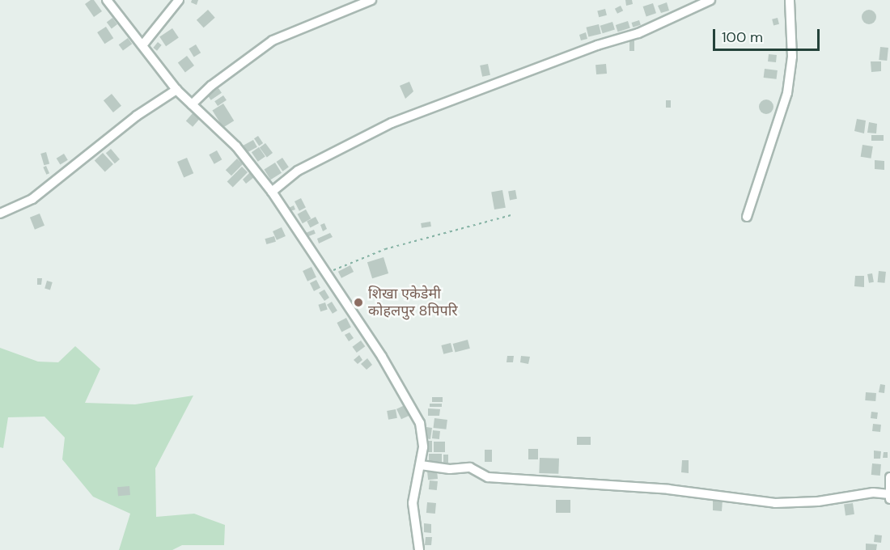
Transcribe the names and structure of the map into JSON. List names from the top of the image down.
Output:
{
  "places": ["शिखा एकेडेमी कोहलपुर 8पिपरि"],
  "scale_bar": "100 m"
}
